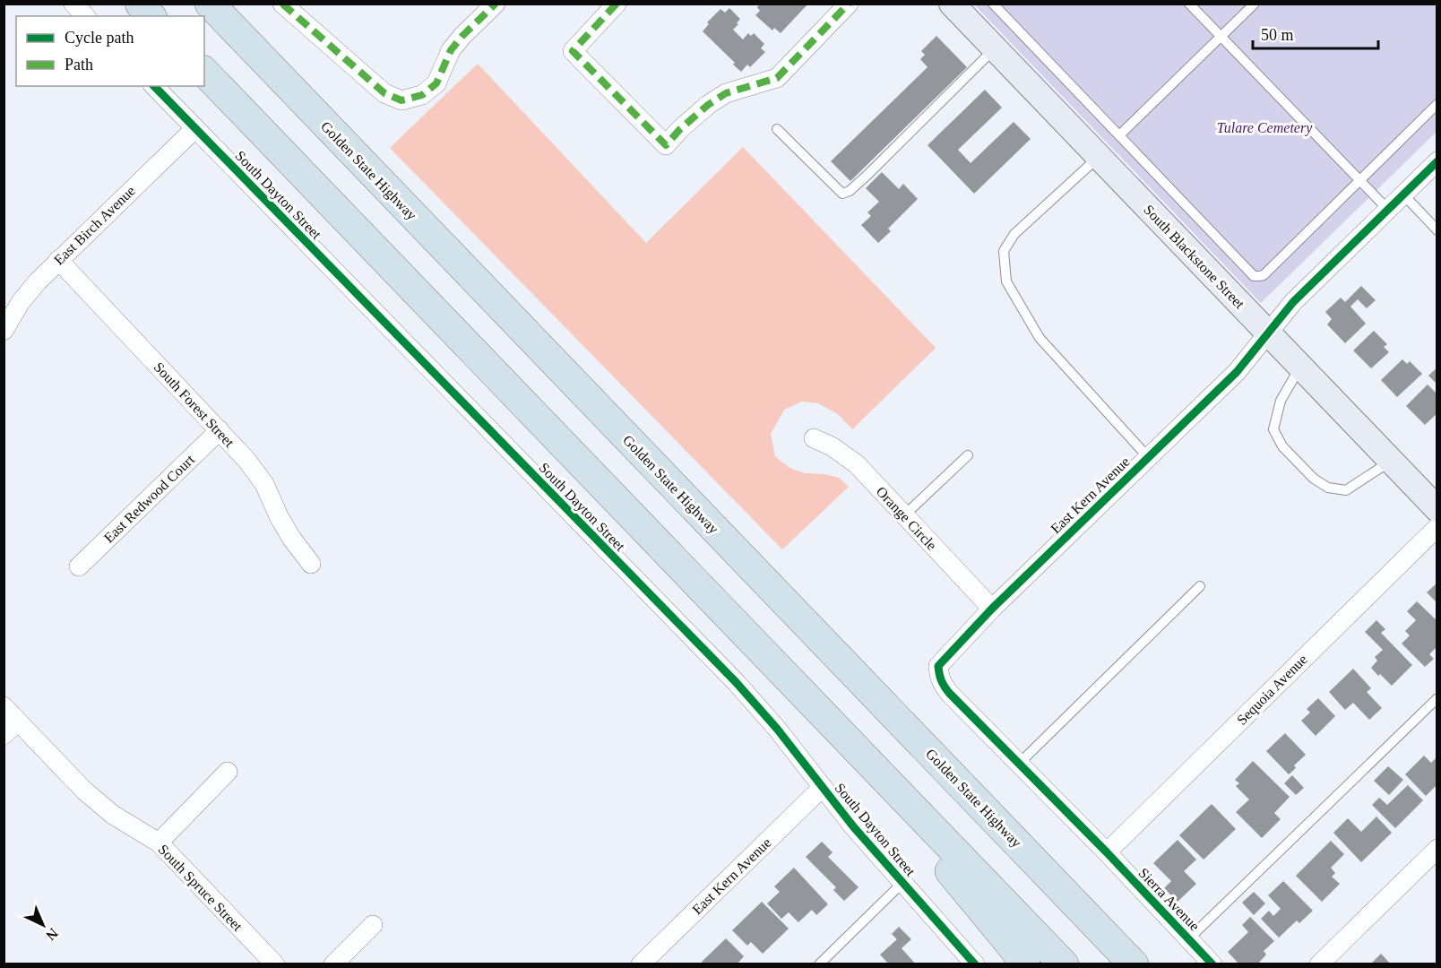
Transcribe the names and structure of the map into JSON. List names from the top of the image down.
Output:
{
  "streets": {
    "highway": ["Golden State Highway"],
    "main road": ["South Blackstone Street"],
    "street": [
      "South Dayton Street",
      "East Birch Avenue",
      "South Forest Street",
      "East Kern Avenue",
      "East Redwood Court",
      "Orange Circle",
      "Sequoia Avenue",
      "South Spruce Street",
      "Sierra Avenue"
    ]
  },
  "crossings": [
    ["South Dayton Street", "East Birch Avenue"],
    ["South Dayton Street", "East Kern Avenue"],
    ["East Birch Avenue", "South Forest Street"],
    ["South Blackstone Street", "East Kern Avenue"],
    ["South Forest Street", "East Redwood Court"],
    ["East Kern Avenue", "Orange Circle"],
    ["East Kern Avenue", "Sequoia Avenue"],
    ["East Kern Avenue", "Sierra Avenue"],
    ["Sequoia Avenue", "Sierra Avenue"]
  ],
  "parks": ["Tulare Cemetery"],
  "legend": ["Cycle path", "Path"],
  "scale_bar": "50 m",
  "north": "bottom right"
}
